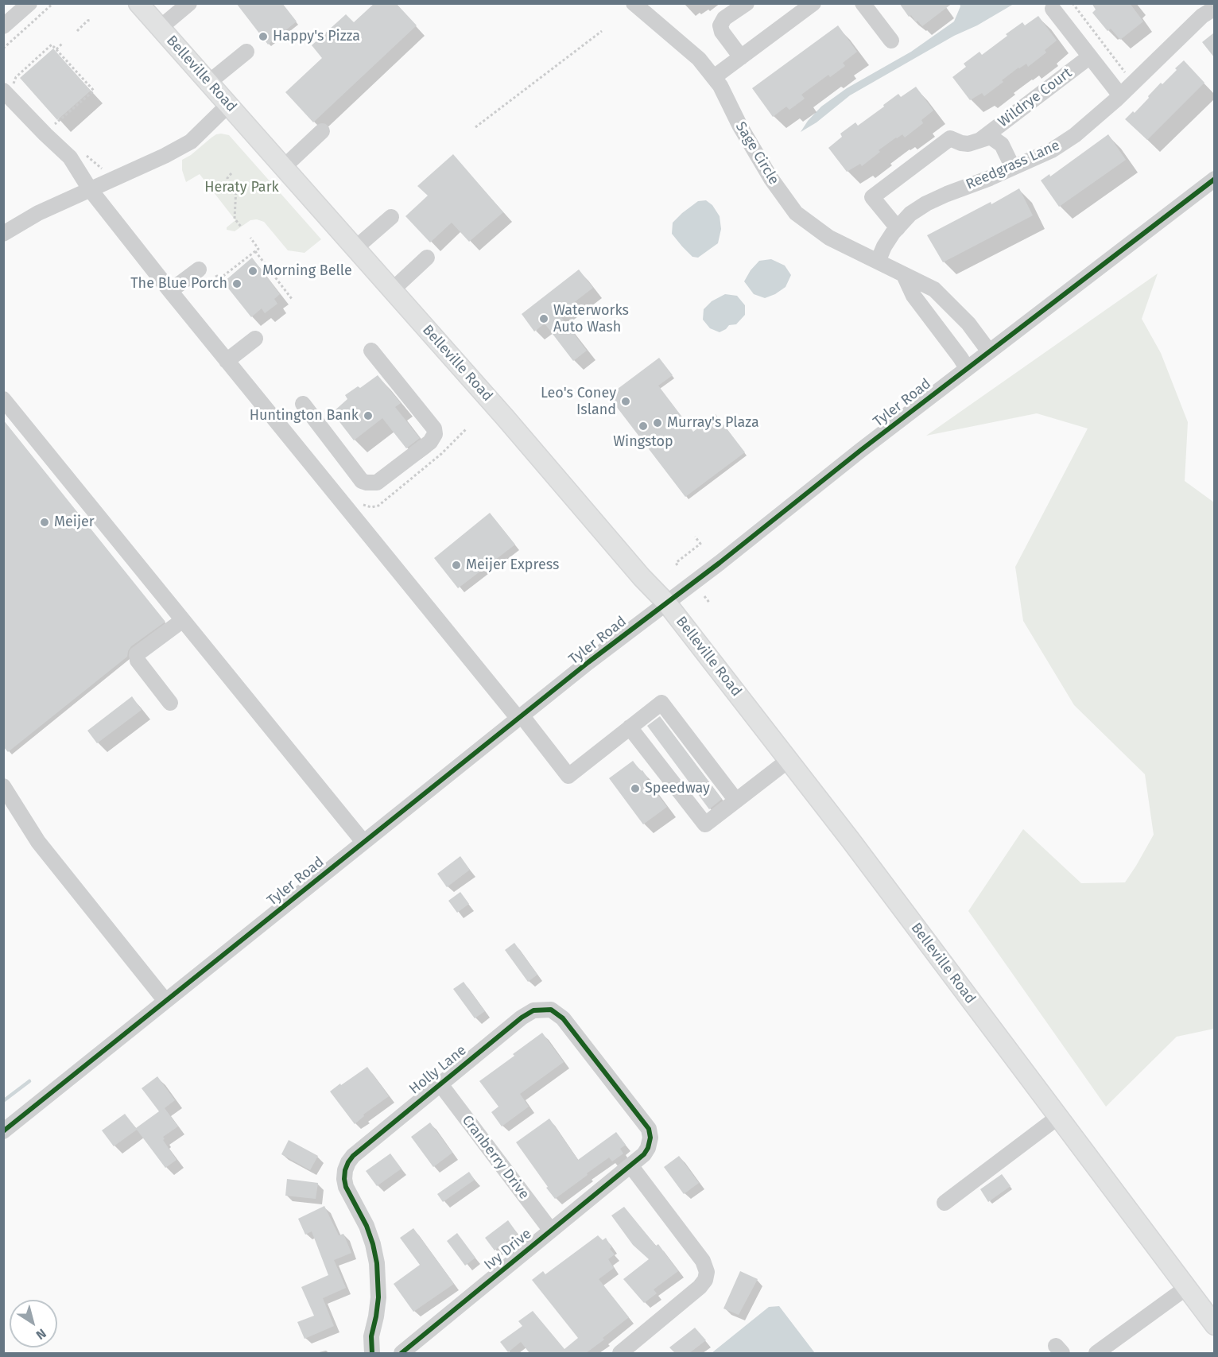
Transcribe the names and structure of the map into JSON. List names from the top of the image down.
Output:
{
  "streets": {
    "main road": ["Belleville Road"],
    "street": [
      "Wildrye Court",
      "Sage Circle",
      "Reedgrass Lane",
      "Tyler Road",
      "Holly Lane",
      "Cranberry Drive",
      "Ivy Drive"
    ]
  },
  "crossings": [
    ["Belleville Road", "Tyler Road"],
    ["Wildrye Court", "Reedgrass Lane"],
    ["Sage Circle", "Reedgrass Lane"],
    ["Sage Circle", "Tyler Road"],
    ["Holly Lane", "Cranberry Drive"],
    ["Holly Lane", "Ivy Drive"],
    ["Cranberry Drive", "Ivy Drive"]
  ],
  "parks": ["Heraty Park"],
  "places": [
    "Happy's Pizza",
    "Morning Belle",
    "The Blue Porch",
    "Waterworks Auto Wash",
    "Leo's Coney Island",
    "Huntington Bank",
    "Murray's Plaza",
    "Wingstop",
    "Meijer",
    "Meijer Express",
    "Speedway"
  ],
  "north": "bottom right"
}
